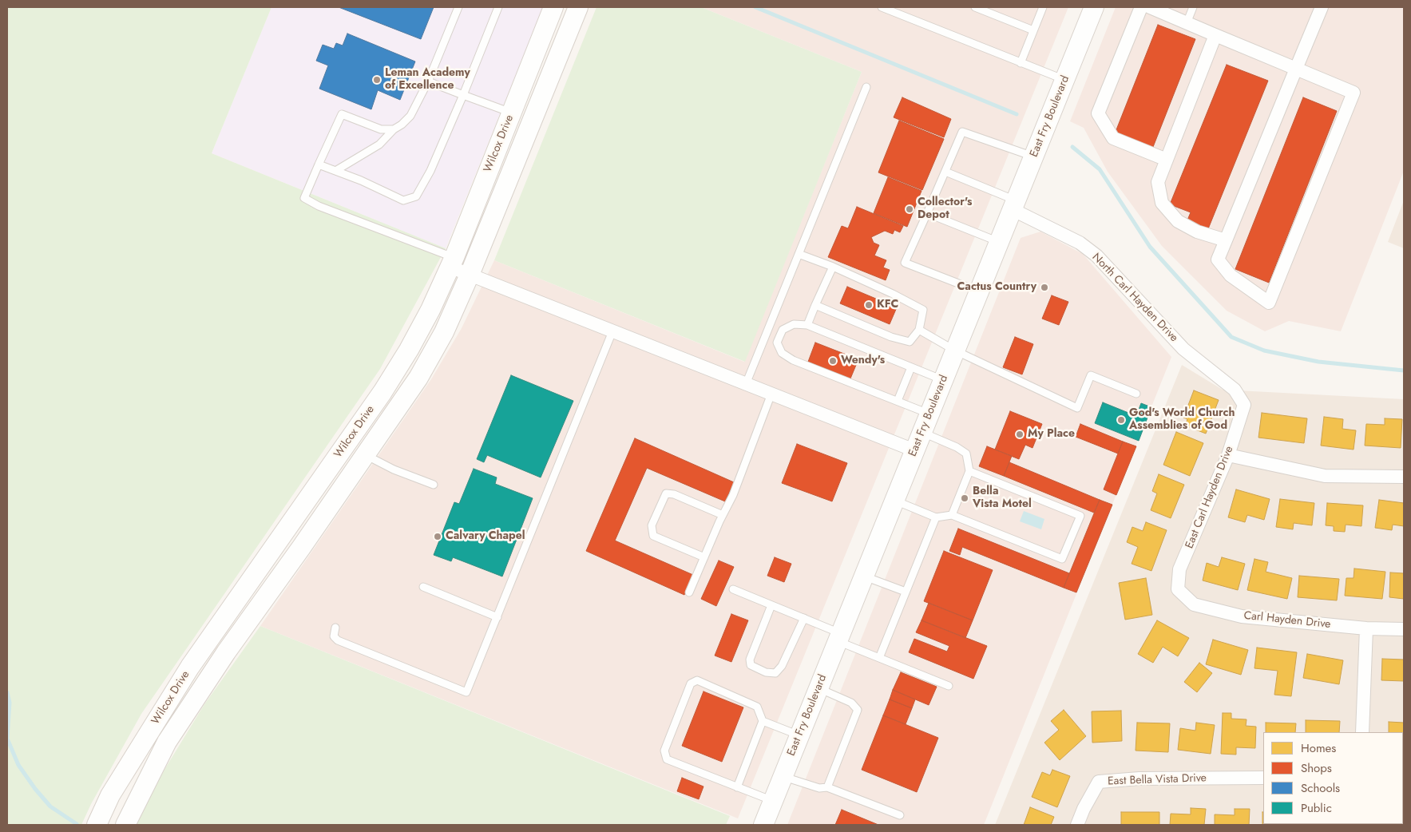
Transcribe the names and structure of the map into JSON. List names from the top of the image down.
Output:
{
  "streets": {
    "street": [
      "East Fry Boulevard",
      "Wilcox Drive",
      "North Carl Hayden Drive",
      "East Carl Hayden Drive",
      "Carl Hayden Drive",
      "East Bella Vista Drive"
    ]
  },
  "crossings": [
    ["East Fry Boulevard", "North Carl Hayden Drive"],
    ["North Carl Hayden Drive", "East Carl Hayden Drive"],
    ["East Carl Hayden Drive", "Carl Hayden Drive"]
  ],
  "places": [
    "Leman Academy of Excellence",
    "Collector's Depot",
    "Cactus Country",
    "KFC",
    "Wendy's",
    "God's World Church Assemblies of God",
    "My Place",
    "Bella Vista Motel",
    "Calvary Chapel"
  ],
  "legend": [
    "Homes",
    "Shops",
    "Schools",
    "Public"
  ]
}
